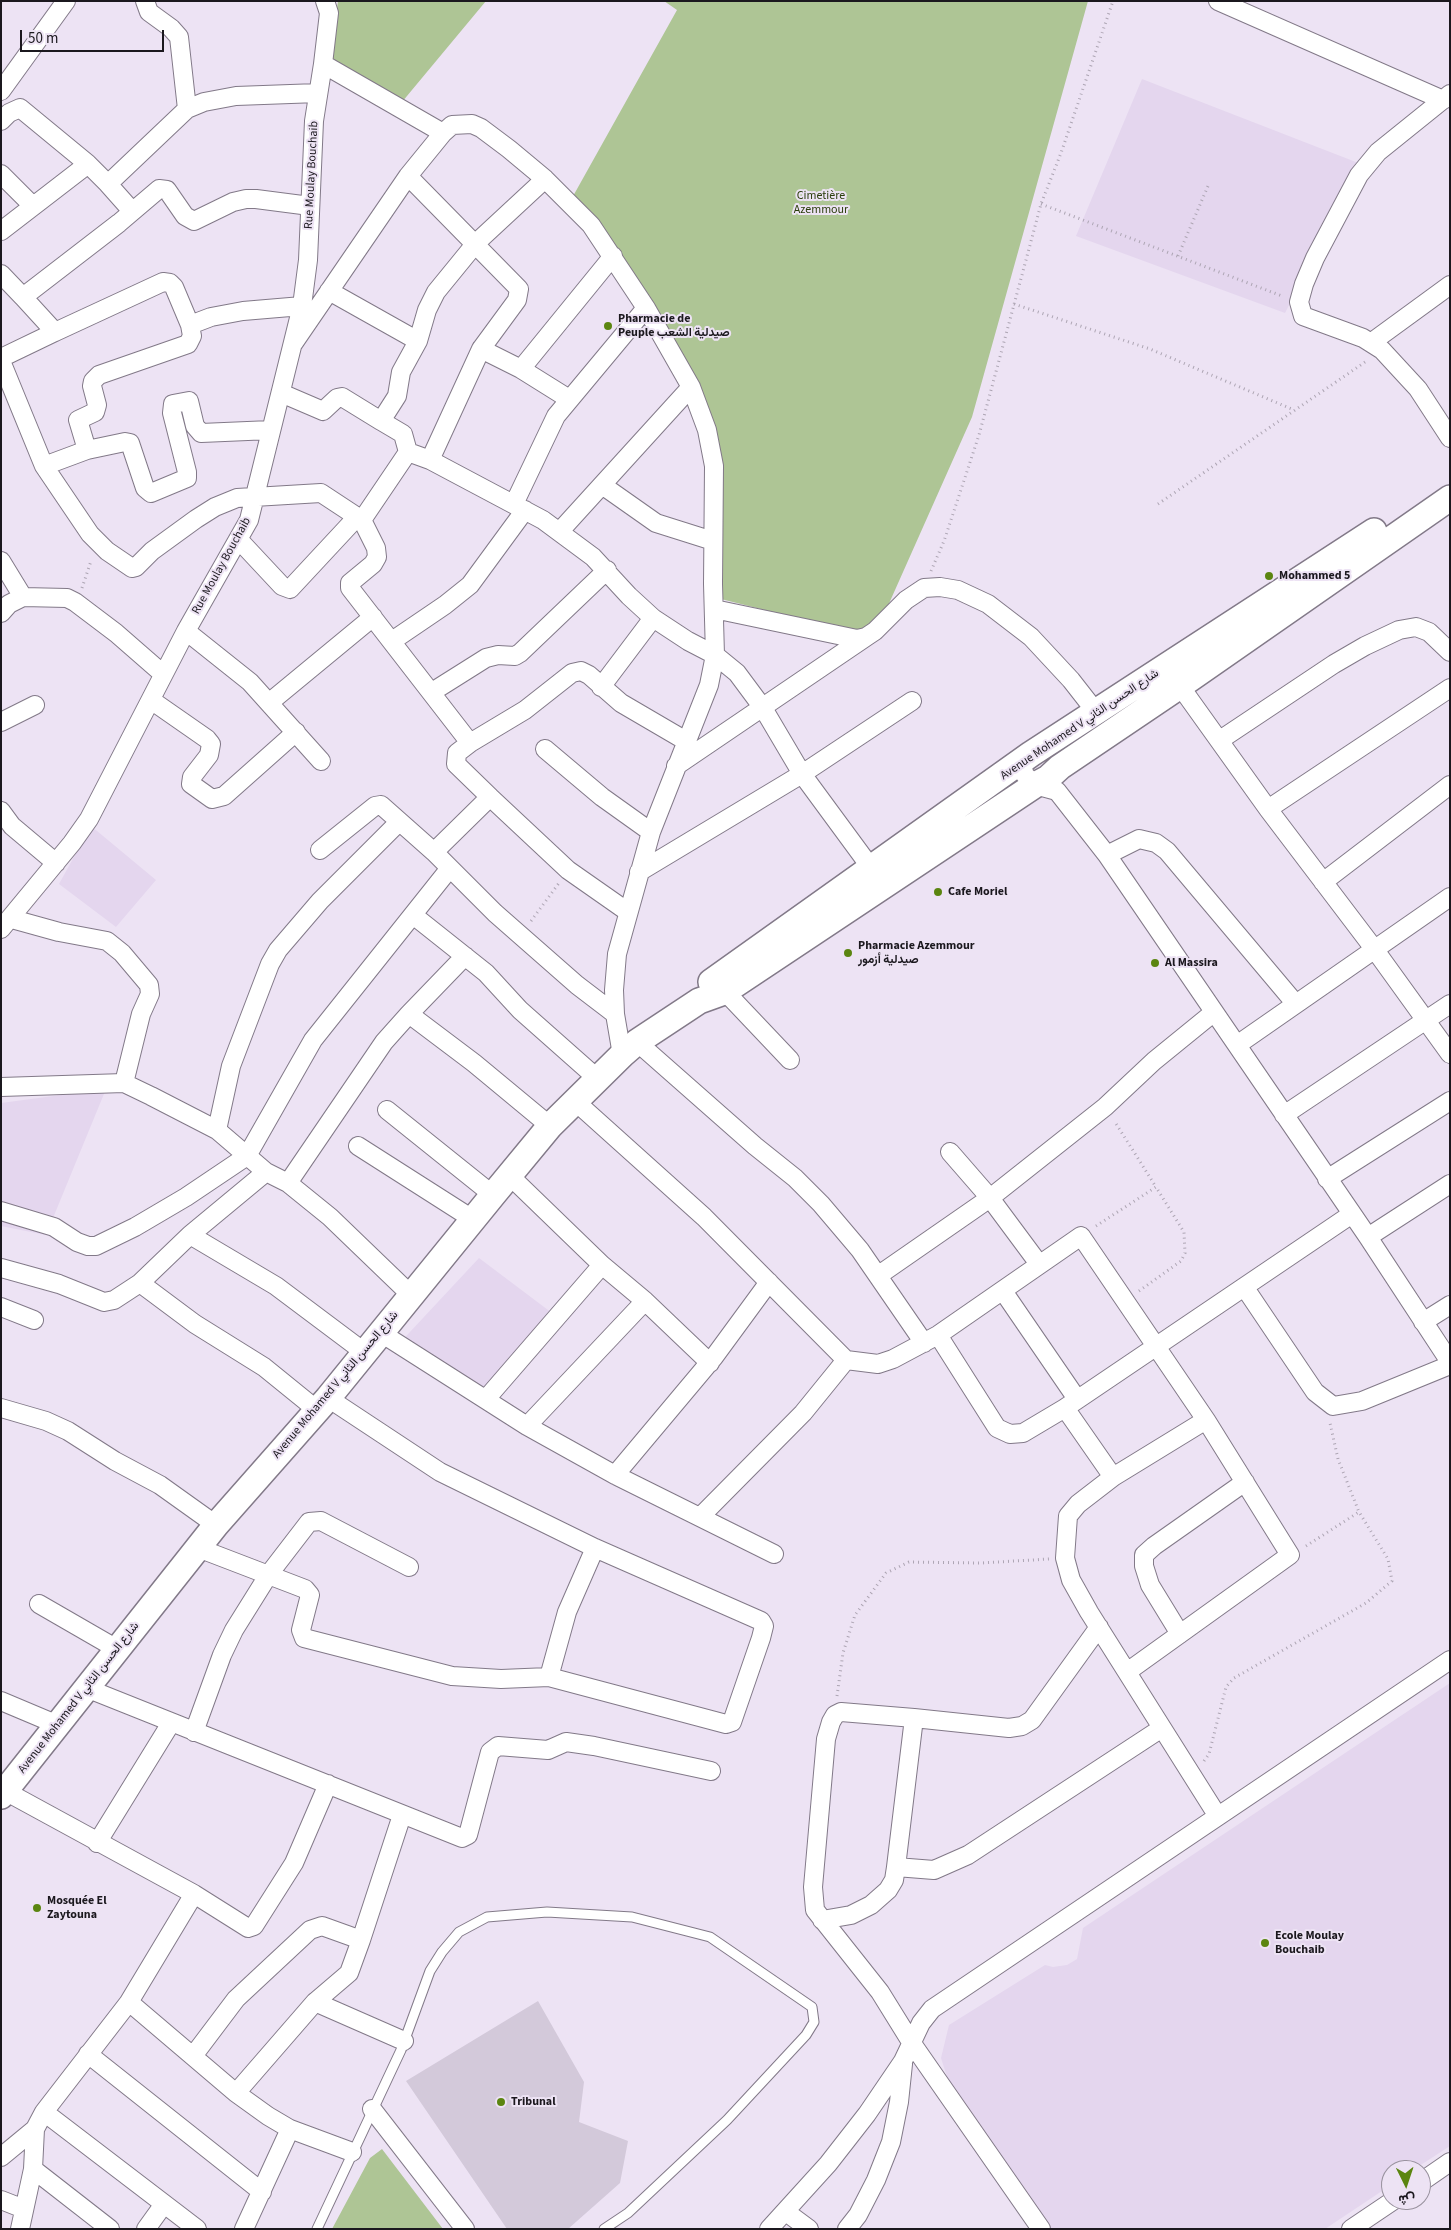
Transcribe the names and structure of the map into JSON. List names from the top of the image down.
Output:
{
  "streets": {
    "main road": ["Avenue Mohamed V شارع الحسن الثاني"],
    "street": ["Rue Moulay Bouchaib"]
  },
  "parks": ["Cimetière Azemmour"],
  "places": [
    "Pharmacie de Peuple صيدلية الشعب",
    "Mohammed 5",
    "Cafe Moriel",
    "Pharmacie Azemmour صيدلية أزمور",
    "Al Massira",
    "Mosquée El Zaytouna",
    "Ecole Moulay Bouchaib",
    "Tribunal"
  ],
  "scale_bar": "50 m",
  "north": "bottom"
}
